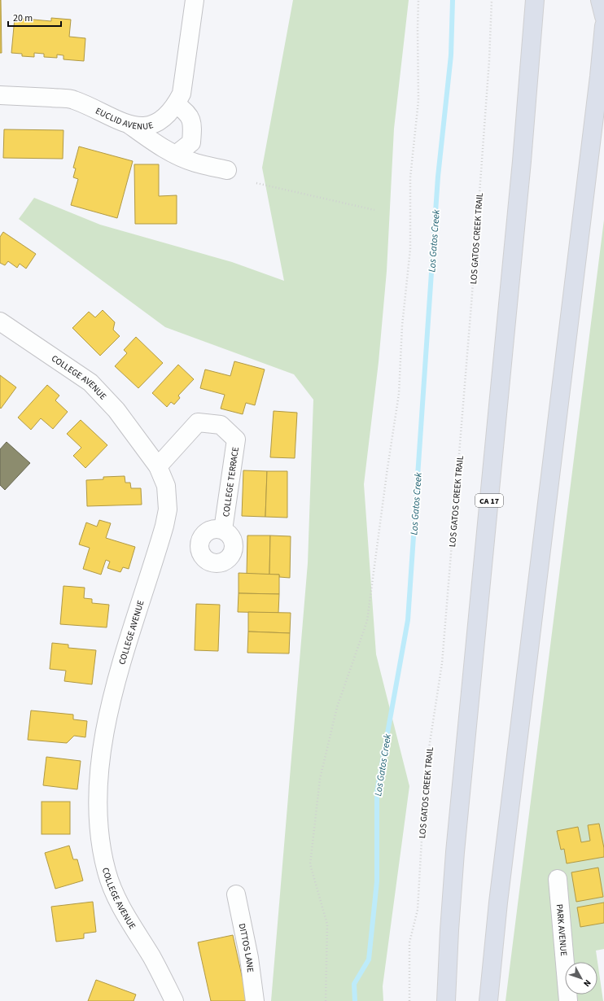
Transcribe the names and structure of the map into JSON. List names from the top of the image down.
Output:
{
  "streets": {
    "highway": ["CA 17"],
    "street": [
      "EUCLID AVENUE",
      "COLLEGE AVENUE",
      "COLLEGE TERRACE",
      "PARK AVENUE",
      "DITTOS LANE"
    ],
    "path": ["LOS GATOS CREEK TRAIL"]
  },
  "crossings": [
    ["COLLEGE AVENUE", "COLLEGE TERRACE"]
  ],
  "water": ["Los Gatos Creek"],
  "scale_bar": "20 m",
  "north": "bottom right"
}
